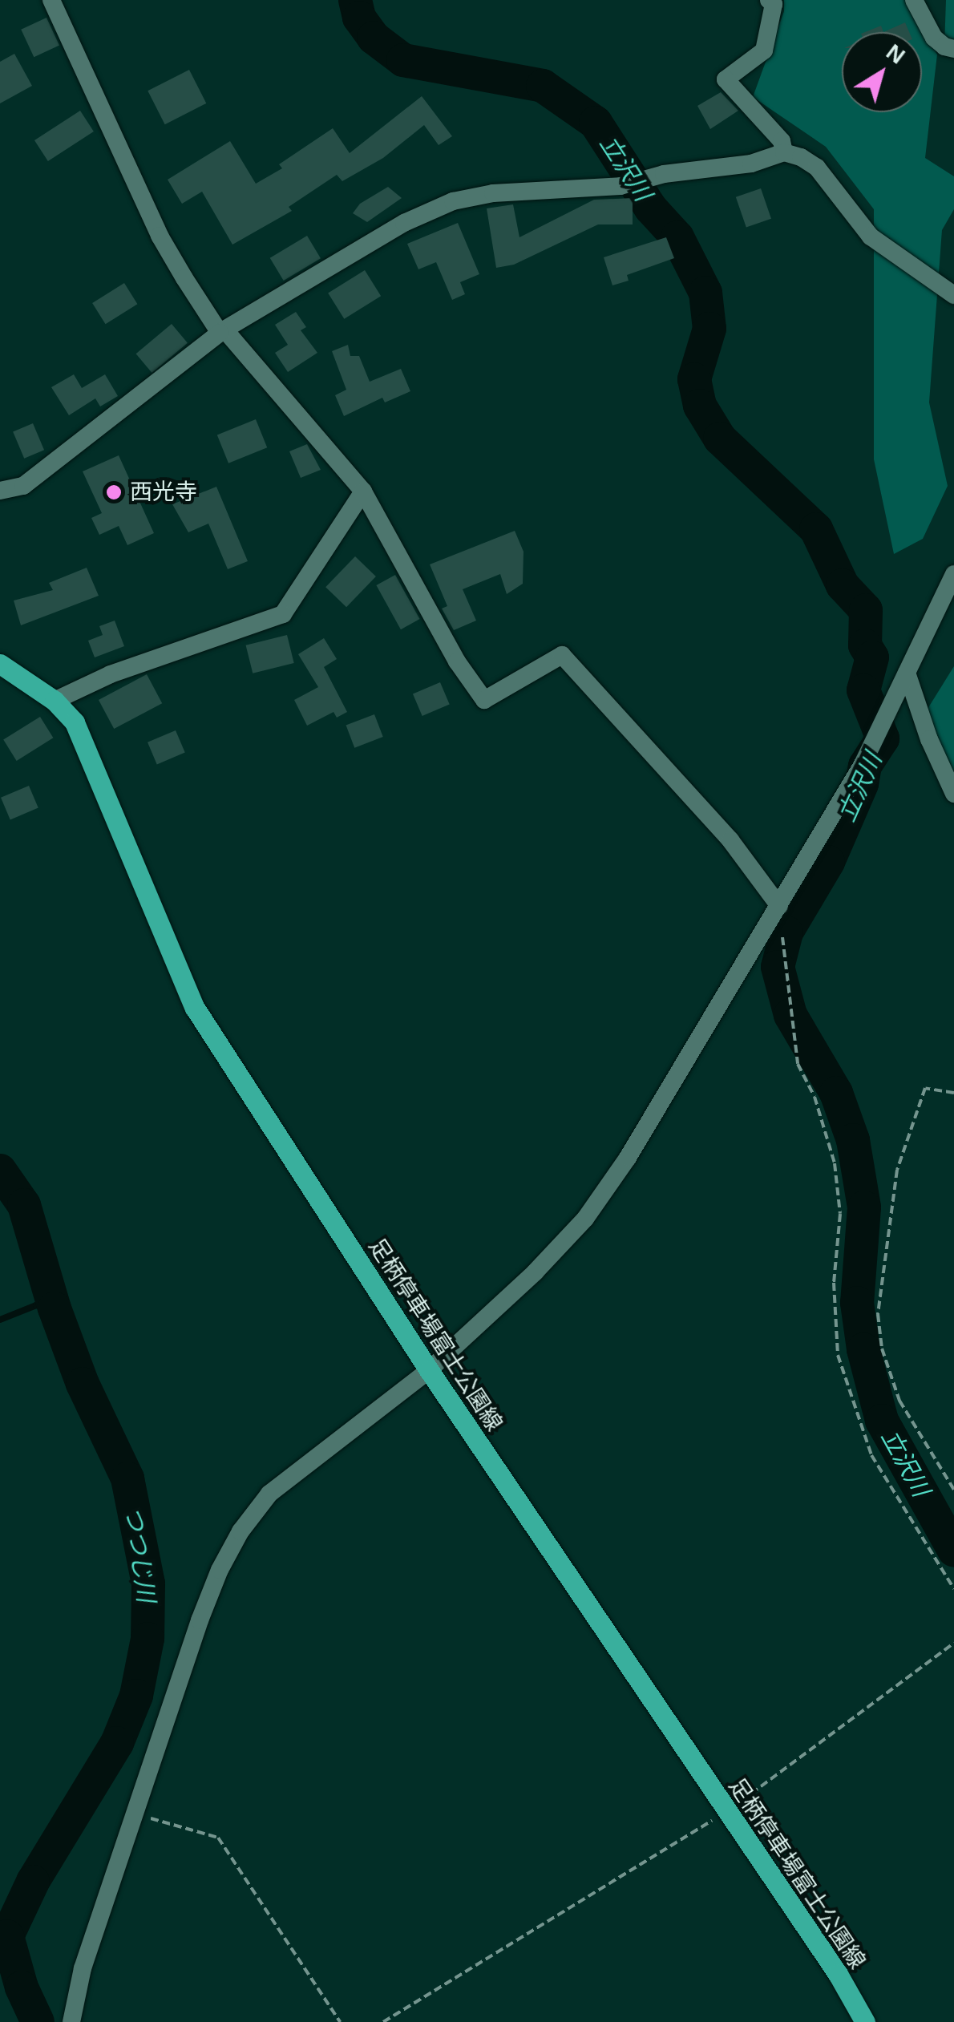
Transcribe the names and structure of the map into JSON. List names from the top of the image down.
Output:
{
  "streets": {
    "main road": ["足柄停車場富士公園線"]
  },
  "water": ["立沢川", "つつじ川"],
  "places": ["西光寺"],
  "north": "top right"
}
